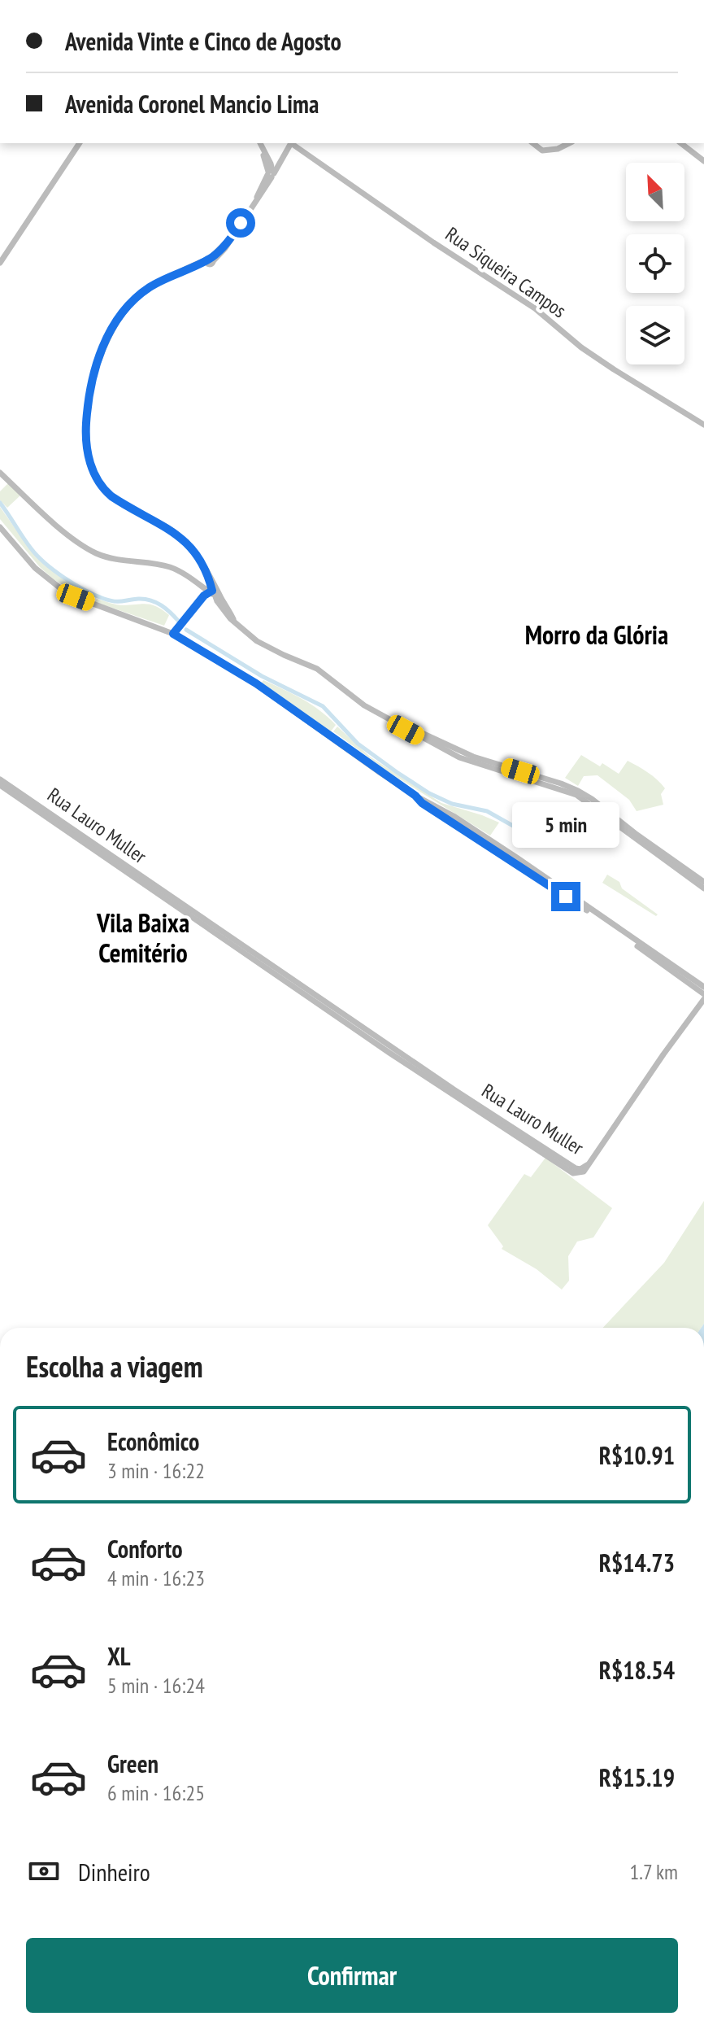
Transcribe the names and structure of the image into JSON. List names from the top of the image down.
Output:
{
  "streets": {
    "main road": ["Rua Siqueira Campos", "Rua Lauro Muller"]
  },
  "districts": ["Morro da Glória", "Vila Baixa Cemitério"],
  "north": "top left",
  "page": {
    "banner": ["Avenida Vinte e Cinco de Agosto", "Avenida Coronel Mancio Lima"],
    "bubble": "5 min",
    "heading": "Escolha a viagem",
    "list": [
      {
        "name": "Econômico",
        "note": "3 min · 16:22",
        "value": "R$10.91"
      },
      {
        "name": "Conforto",
        "note": "4 min · 16:23",
        "value": "R$14.73"
      },
      {
        "name": "XL",
        "note": "5 min · 16:24",
        "value": "R$18.54"
      },
      {
        "name": "Green",
        "note": "6 min · 16:25",
        "value": "R$15.19"
      }
    ],
    "pay": ["Dinheiro", "1.7 km"],
    "buttons": "Confirmar"
  }
}
